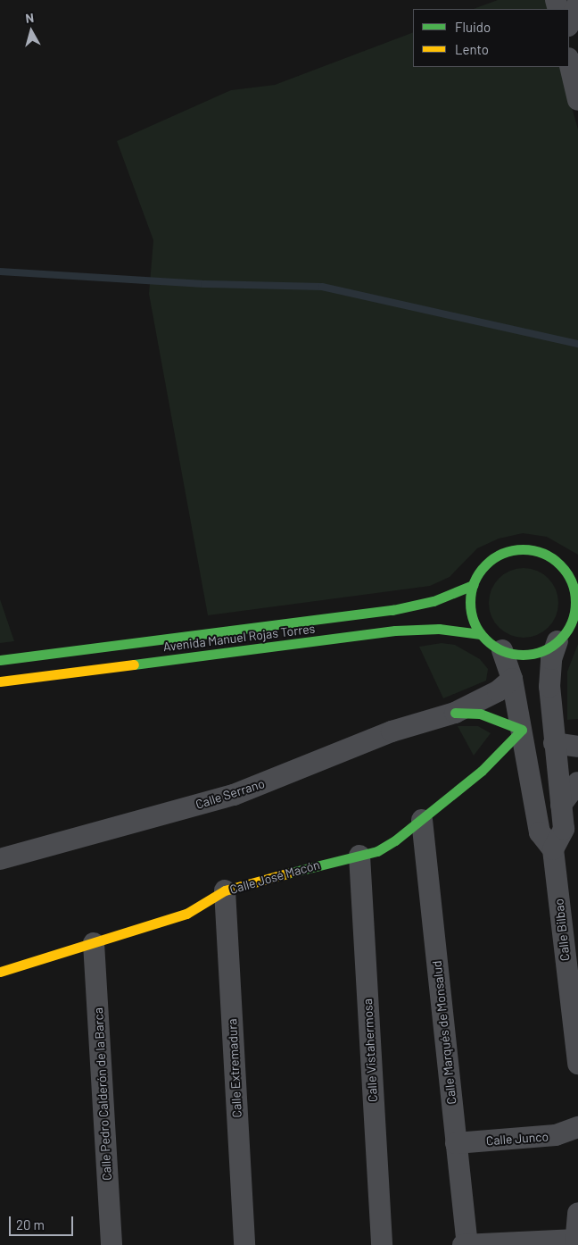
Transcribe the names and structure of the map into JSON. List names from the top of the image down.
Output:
{
  "streets": {
    "main road": ["Avenida Manuel Rojas Torres", "Calle Serrano", "Calle José Macón"],
    "street": [
      "Calle Bilbao",
      "Calle Marqués de Monsalud",
      "Calle Vistahermosa",
      "Calle Extremadura",
      "Calle Pedro Calderón de la Barca",
      "Calle Junco"
    ]
  },
  "crossings": [
    ["Calle Serrano", "Calle José Macón"],
    ["Calle José Macón", "Calle Marqués de Monsalud"],
    ["Calle José Macón", "Calle Vistahermosa"],
    ["Calle José Macón", "Calle Extremadura"],
    ["Calle José Macón", "Calle Pedro Calderón de la Barca"],
    ["Calle Marqués de Monsalud", "Calle Junco"]
  ],
  "legend": ["Fluido", "Lento"],
  "scale_bar": "20 m",
  "north": "top"
}
